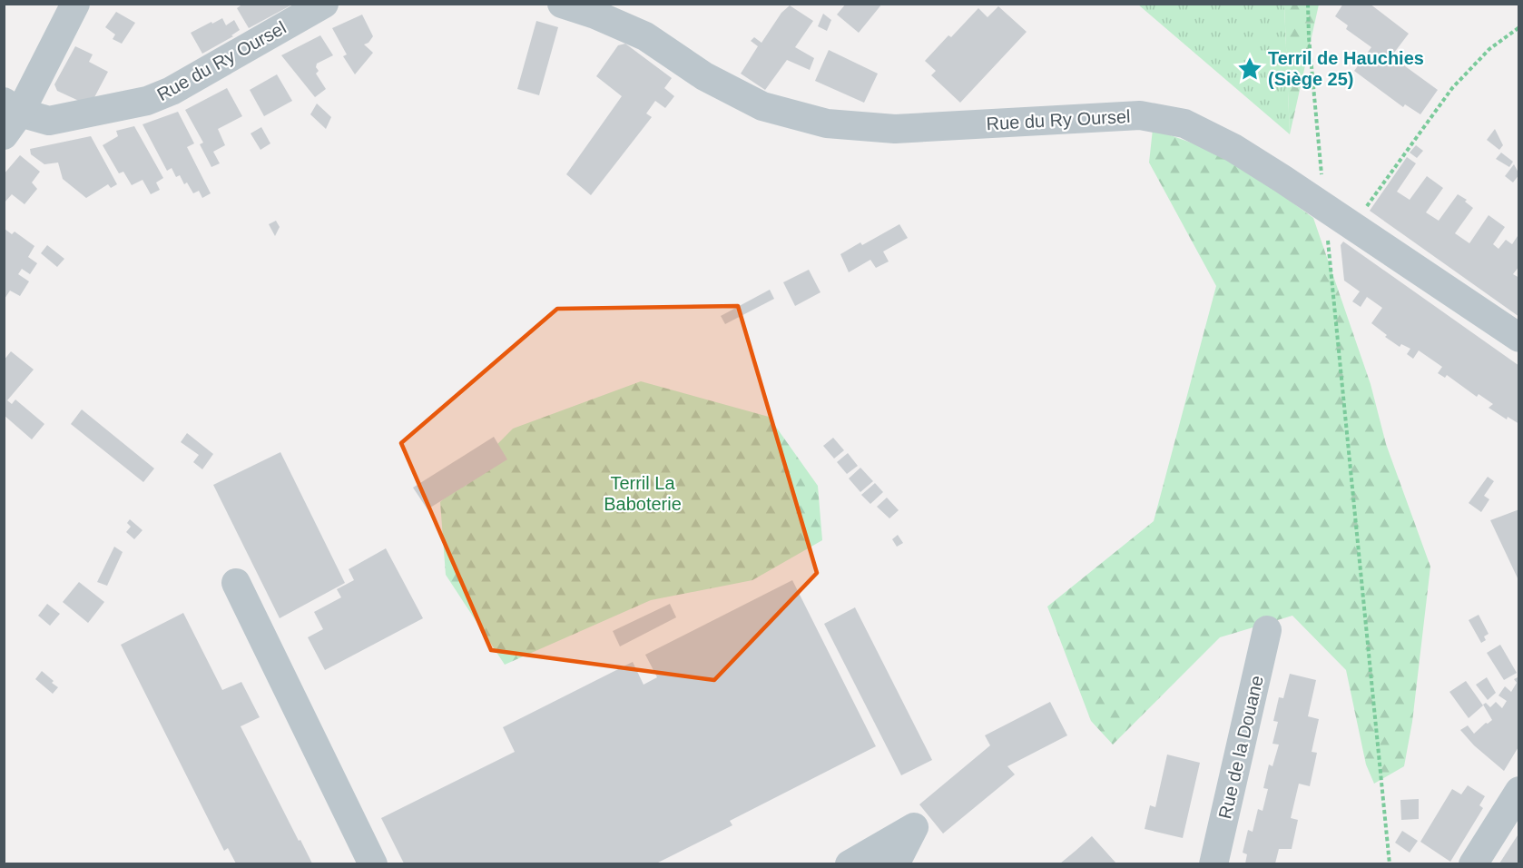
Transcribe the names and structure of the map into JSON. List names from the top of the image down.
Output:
{
  "streets": {
    "street": ["Rue du Ry Oursel", "Rue de la Douane"]
  },
  "parks": ["Terril La Baboterie"],
  "places": {
    "place": ["Terril de Hauchies (Siège 25)"]
  }
}
